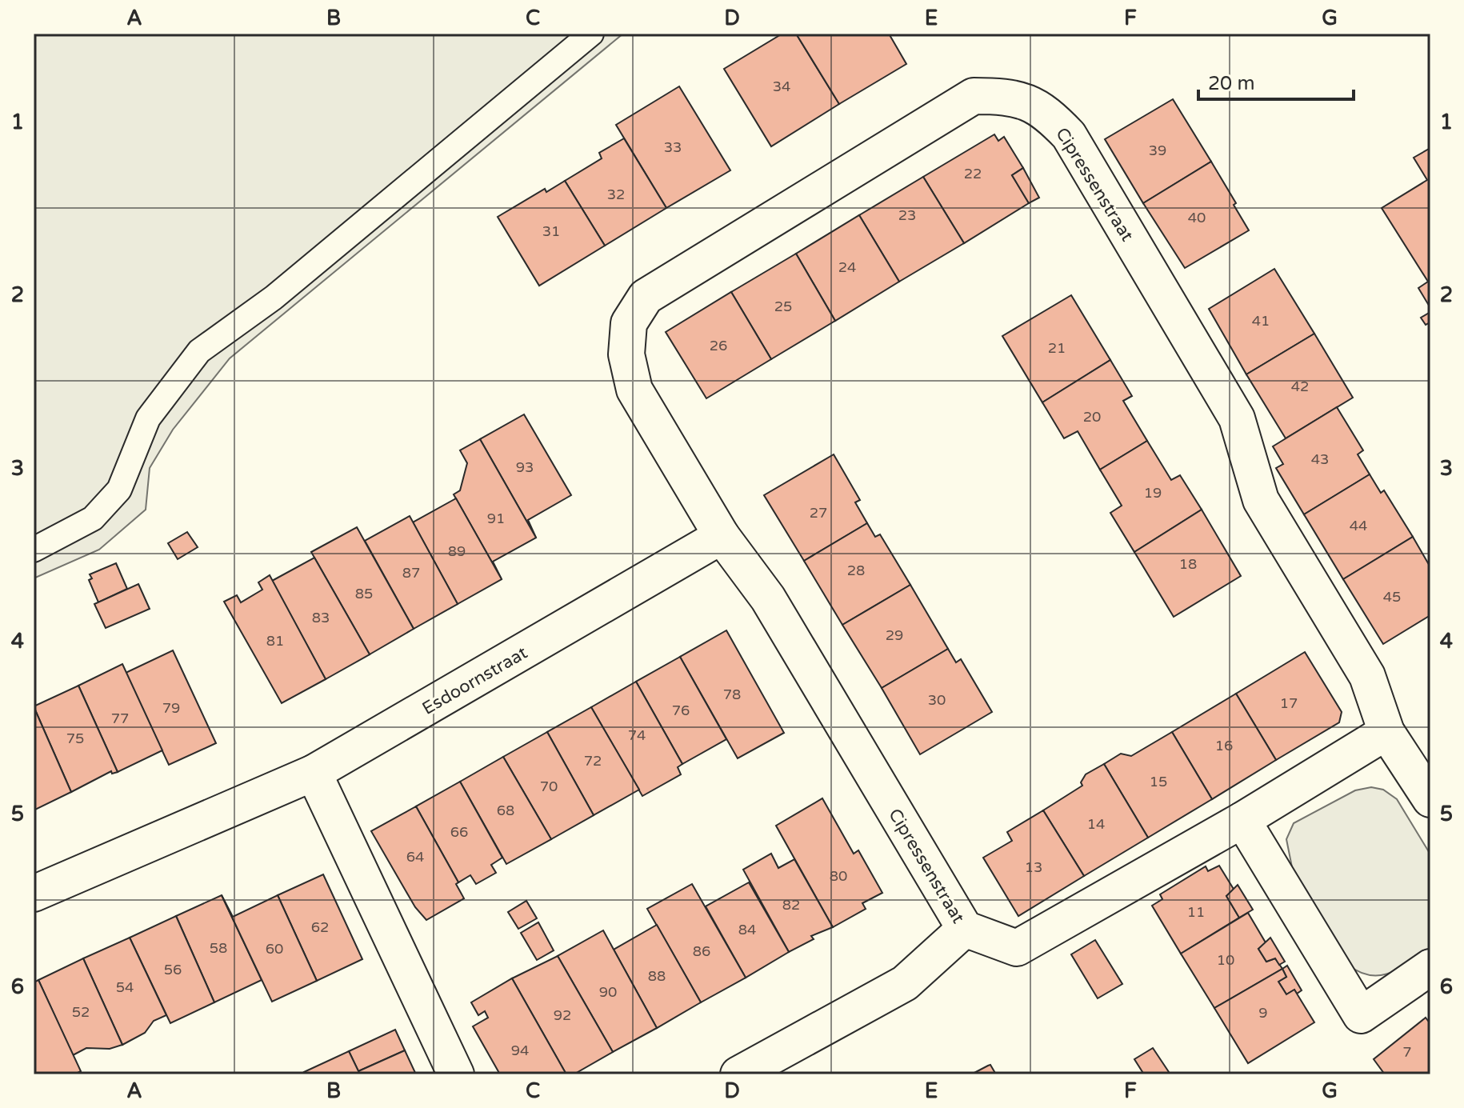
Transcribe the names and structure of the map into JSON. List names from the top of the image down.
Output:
{
  "streets": {
    "street": ["Cipressenstraat", "Esdoornstraat"]
  },
  "crossings": [
    ["Cipressenstraat", "Esdoornstraat"]
  ],
  "house_numbers": [
    "34",
    "33",
    "39",
    "22",
    "32",
    "23",
    "40",
    "31",
    "24",
    "25",
    "41",
    "26",
    "21",
    "42",
    "20",
    "43",
    "93",
    "19",
    "27",
    "91",
    "44",
    "89",
    "18",
    "28",
    "87",
    "85",
    "45",
    "83",
    "29",
    "81",
    "78",
    "30",
    "17",
    "79",
    "76",
    "77",
    "74",
    "75",
    "16",
    "72",
    "15",
    "70",
    "68",
    "14",
    "66",
    "64",
    "13",
    "80",
    "82",
    "11",
    "62",
    "84",
    "58",
    "60",
    "86",
    "10",
    "56",
    "88",
    "54",
    "90",
    "52",
    "9",
    "92",
    "94",
    "7"
  ],
  "scale_bar": "20 m",
  "grid": {
    "columns": [
      "A",
      "B",
      "C",
      "D",
      "E",
      "F",
      "G"
    ],
    "rows": [
      "1",
      "2",
      "3",
      "4",
      "5",
      "6"
    ]
  }
}
